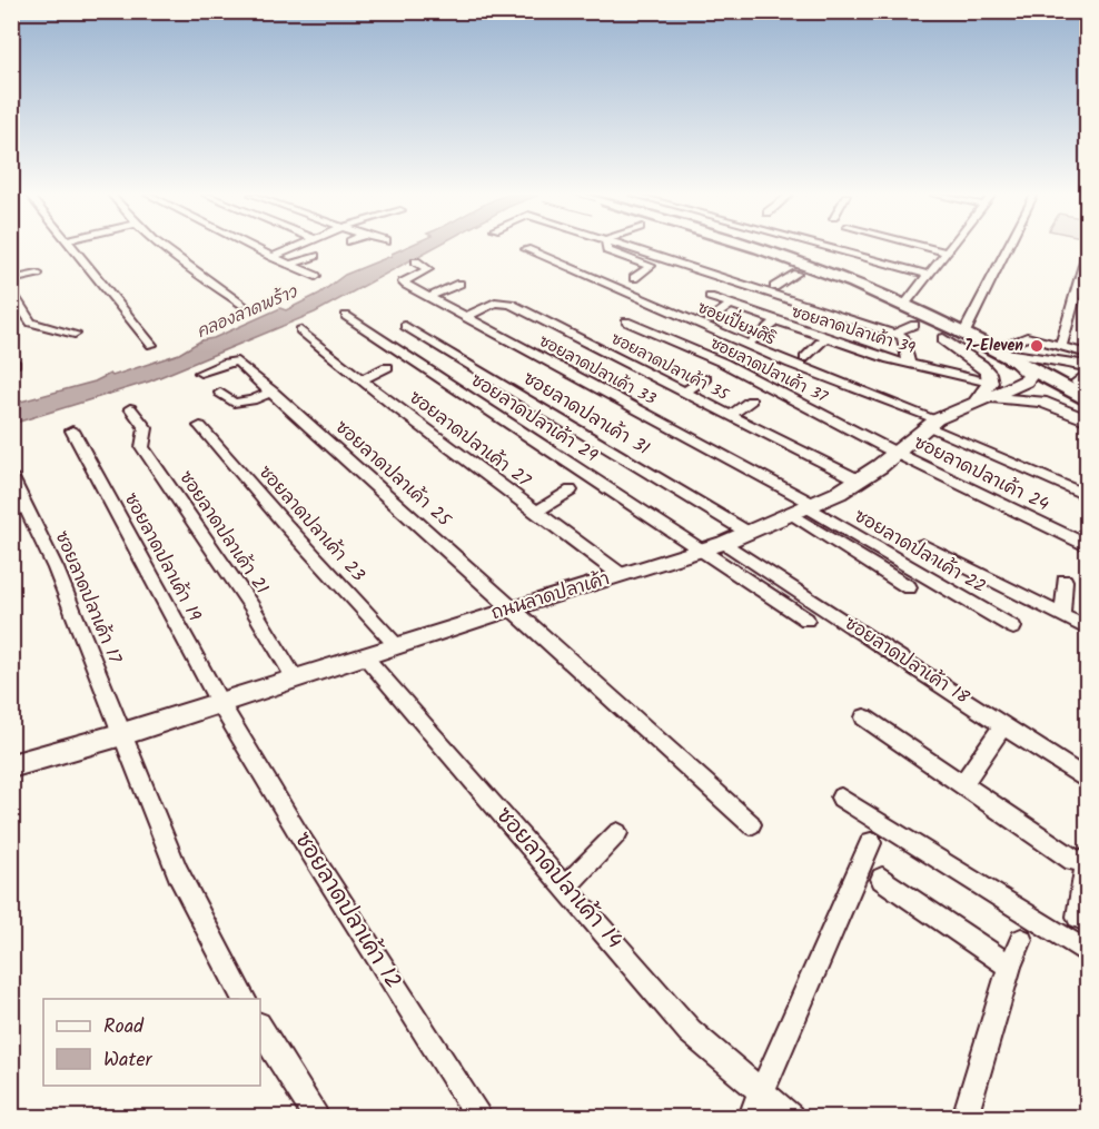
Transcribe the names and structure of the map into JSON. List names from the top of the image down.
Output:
{
  "streets": {
    "main road": ["ถนนลาดปลาเค้า"],
    "street": [
      "ซอยเปี่ยมศิริ",
      "ซอยลาดปลาเค้า 39",
      "ซอยลาดปลาเค้า 35",
      "ซอยลาดปลาเค้า 33",
      "ซอยลาดปลาเค้า 37",
      "ซอยลาดปลาเค้า 31",
      "ซอยลาดปลาเค้า 29",
      "ซอยลาดปลาเค้า 27",
      "ซอยลาดปลาเค้า 25",
      "ซอยลาดปลาเค้า 24",
      "ซอยลาดปลาเค้า 23",
      "ซอยลาดปลาเค้า 21",
      "ซอยลาดปลาเค้า 22",
      "ซอยลาดปลาเค้า 19",
      "ซอยลาดปลาเค้า 17",
      "ซอยลาดปลาเค้า 18",
      "ซอยลาดปลาเค้า 14",
      "ซอยลาดปลาเค้า 12"
    ]
  },
  "crossings": [
    ["ซอยเปี่ยมศิริ", "ถนนลาดปลาเค้า"],
    ["ซอยลาดปลาเค้า 35", "ซอยลาดปลาเค้า 33"],
    ["ซอยลาดปลาเค้า 35", "ถนนลาดปลาเค้า"],
    ["ซอยลาดปลาเค้า 33", "ซอยลาดปลาเค้า 22"],
    ["ซอยลาดปลาเค้า 33", "ถนนลาดปลาเค้า"],
    ["ซอยลาดปลาเค้า 37", "ซอยลาดปลาเค้า 24"],
    ["ซอยลาดปลาเค้า 37", "ถนนลาดปลาเค้า"],
    ["ซอยลาดปลาเค้า 31", "ถนนลาดปลาเค้า"],
    ["ซอยลาดปลาเค้า 29", "ถนนลาดปลาเค้า"],
    ["ซอยลาดปลาเค้า 27", "ถนนลาดปลาเค้า"],
    ["ซอยลาดปลาเค้า 25", "ถนนลาดปลาเค้า"],
    ["ซอยลาดปลาเค้า 24", "ถนนลาดปลาเค้า"],
    ["ซอยลาดปลาเค้า 23", "ถนนลาดปลาเค้า"],
    ["ซอยลาดปลาเค้า 21", "ถนนลาดปลาเค้า"],
    ["ซอยลาดปลาเค้า 22", "ถนนลาดปลาเค้า"],
    ["ซอยลาดปลาเค้า 19", "ถนนลาดปลาเค้า"],
    ["ซอยลาดปลาเค้า 19", "ซอยลาดปลาเค้า 12"],
    ["ถนนลาดปลาเค้า", "ซอยลาดปลาเค้า 17"],
    ["ถนนลาดปลาเค้า", "ซอยลาดปลาเค้า 18"],
    ["ถนนลาดปลาเค้า", "ซอยลาดปลาเค้า 14"],
    ["ถนนลาดปลาเค้า", "ซอยลาดปลาเค้า 12"]
  ],
  "water": ["คลองลาดพร้าว"],
  "places": ["7-Eleven"],
  "legend": ["Road", "Water"]
}
